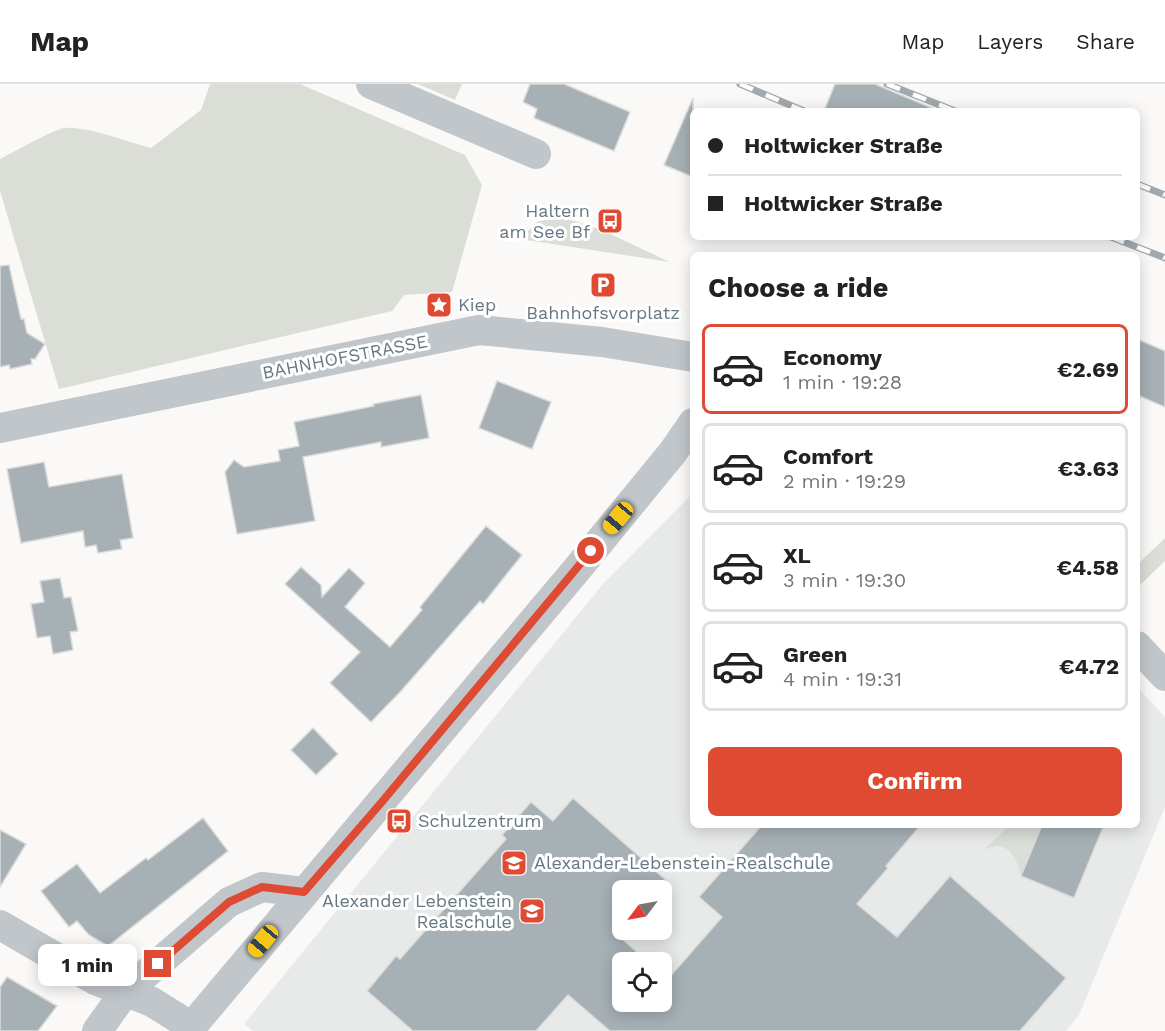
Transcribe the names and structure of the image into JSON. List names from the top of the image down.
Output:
{
  "streets": {
    "street": ["BAHNHOFSTRASSE"]
  },
  "places": {
    "bus stop": ["Haltern am See Bf", "Schulzentrum"],
    "parking": ["Bahnhofsvorplatz"],
    "place": ["Kiep"],
    "school or university": ["Alexander-Lebenstein-Realschule", "Alexander Lebenstein Realschule"]
  },
  "north": "bottom left",
  "page": {
    "header": "Map",
    "nav": ["Map", "Layers", "Share"],
    "banner": ["Holtwicker Straße", "Holtwicker Straße"],
    "heading": "Choose a ride",
    "list": [
      {
        "name": "Economy",
        "note": "1 min · 19:28",
        "value": "€2.69"
      },
      {
        "name": "Comfort",
        "note": "2 min · 19:29",
        "value": "€3.63"
      },
      {
        "name": "XL",
        "note": "3 min · 19:30",
        "value": "€4.58"
      },
      {
        "name": "Green",
        "note": "4 min · 19:31",
        "value": "€4.72"
      }
    ],
    "buttons": "Confirm",
    "bubble": "1 min"
  }
}
